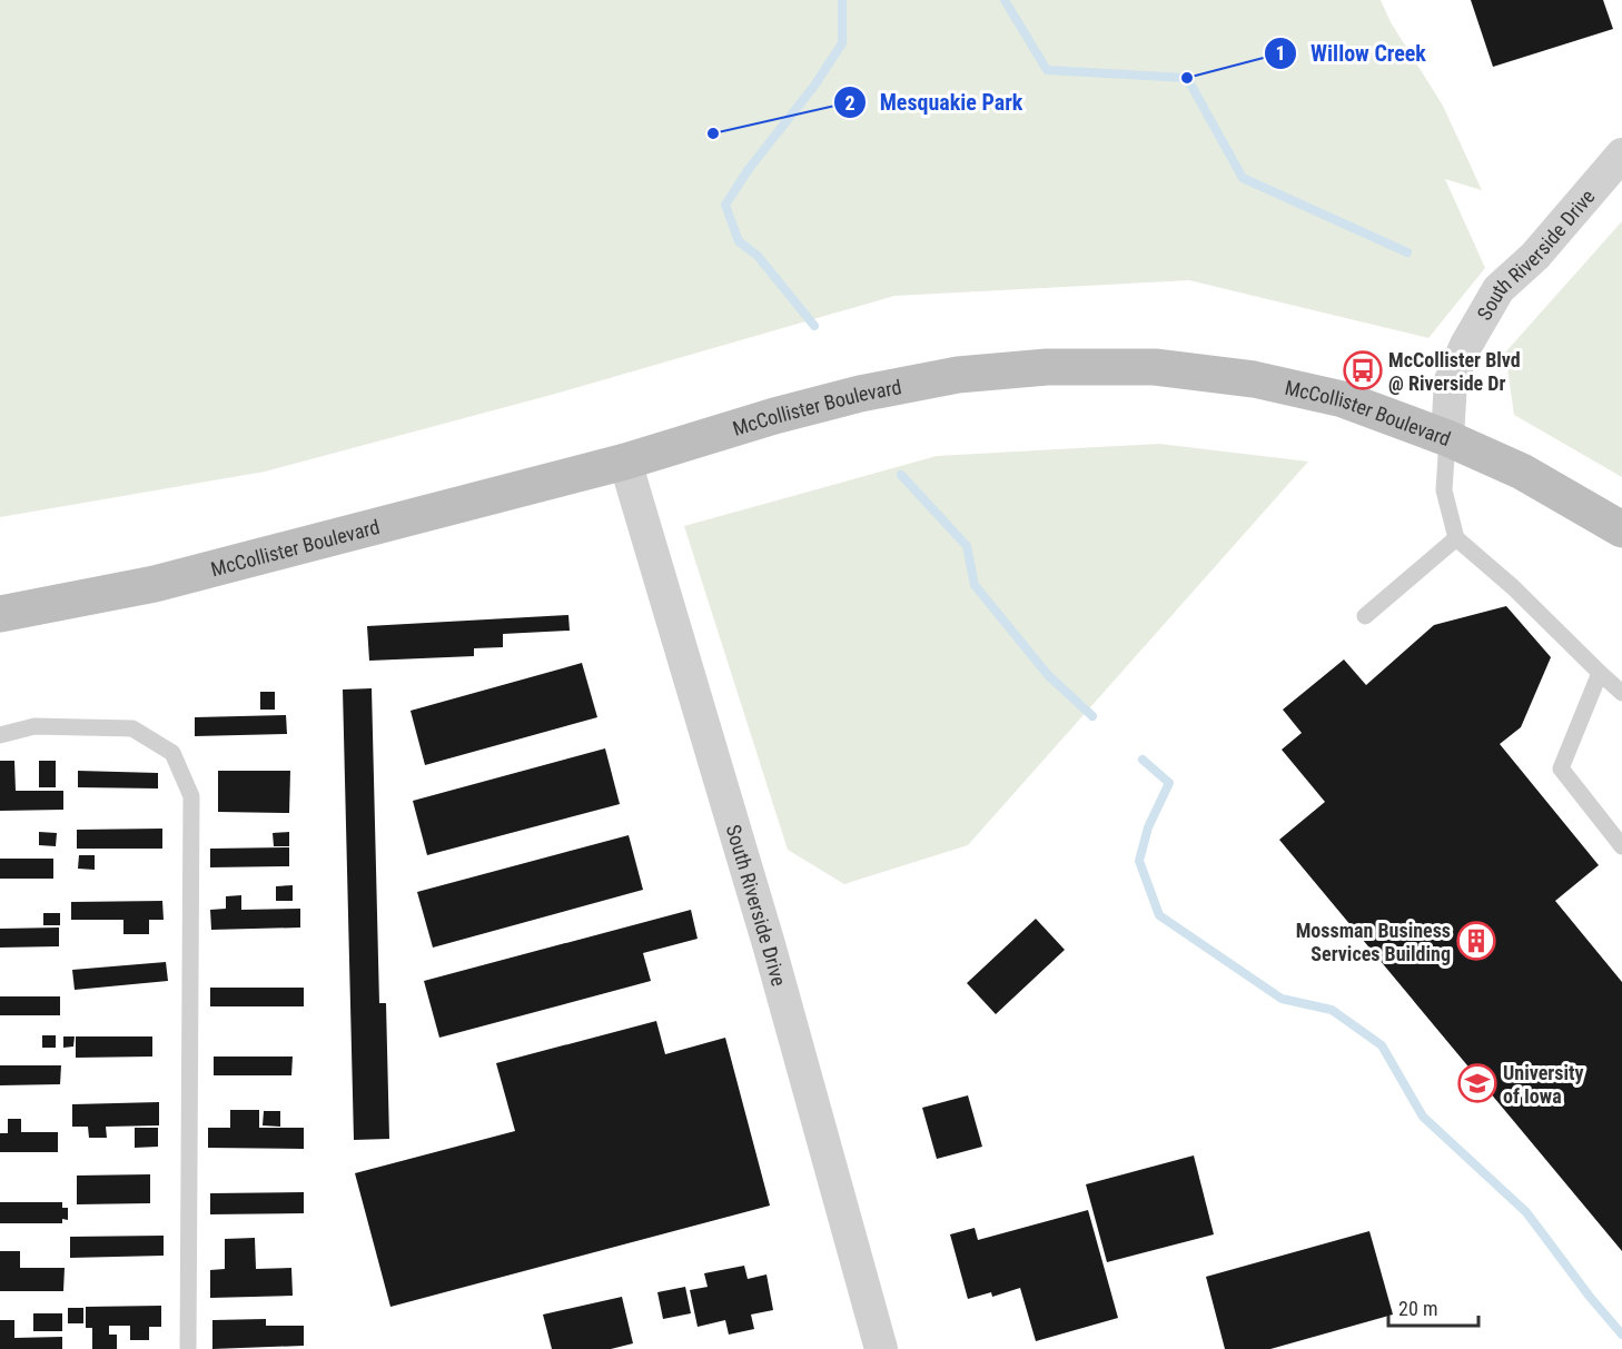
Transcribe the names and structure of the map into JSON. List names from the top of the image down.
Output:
{
  "streets": {
    "main road": ["McCollister Boulevard"],
    "street": ["South Riverside Drive"]
  },
  "crossings": [
    ["South Riverside Drive", "McCollister Boulevard"]
  ],
  "places": {
    "other": ["Willow Creek", "Mesquakie Park"],
    "bus stop": ["McCollister Blvd @ Riverside Dr"],
    "building": ["Mossman Business Services Building"],
    "school or university": ["University of Iowa"]
  },
  "scale_bar": "20 m"
}
